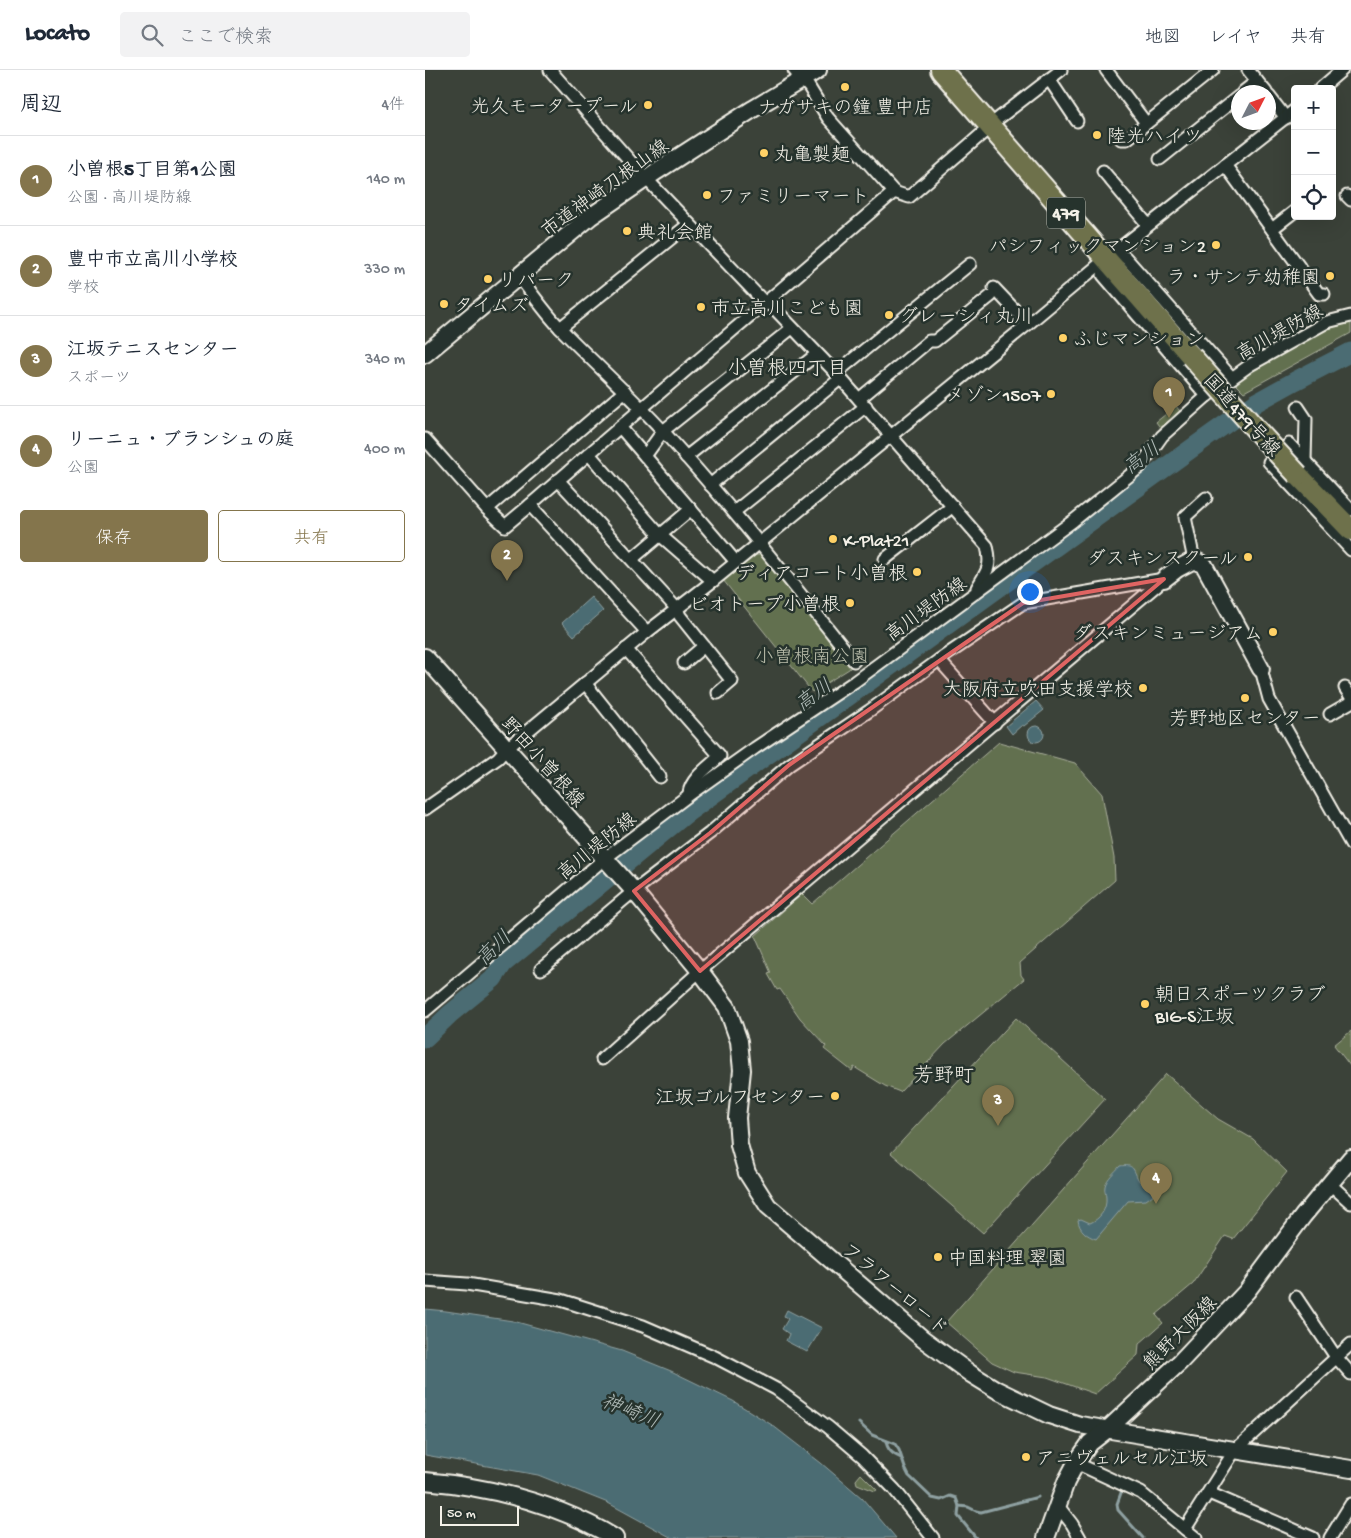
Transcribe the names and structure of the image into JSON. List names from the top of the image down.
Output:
{
  "streets": {
    "highway": ["479", "国道479号線"],
    "street": [
      "市道神崎刀根山線",
      "高川堤防線",
      "野田小曽根線",
      "フラワーロード",
      "熊野大阪線"
    ]
  },
  "crossings": [
    ["高川堤防線", "野田小曽根線"],
    ["野田小曽根線", "フラワーロード"],
    ["フラワーロード", "熊野大阪線"]
  ],
  "districts": ["小曽根四丁目", "芳野町"],
  "water": ["高川", "神崎川"],
  "parks": ["小曽根南公園"],
  "places": [
    "ナガサキの鐘 豊中店",
    "光久モータープール",
    "陸光ハイツ",
    "丸亀製麺",
    "ファミリーマート",
    "典礼会館",
    "パシフィックマンション2",
    "ラ・サンテ幼稚園",
    "リパーク",
    "タイムズ",
    "市立高川こども園",
    "グレーシィ丸川",
    "ふじマンション",
    "メゾン1507",
    "K-Plat21",
    "ダスキンスクール",
    "ディアコート小曽根",
    "ビオトープ小曽根",
    "ダスキンミュージアム",
    "大阪府立吹田支援学校",
    "芳野地区センター",
    "朝日スポーツクラブ BIG-S江坂",
    "江坂ゴルフセンター",
    "中国料理 翠園",
    "アニヴェルセル江坂"
  ],
  "scale_bar": "50 m",
  "north": "top right",
  "page": {
    "header": "Locato",
    "search": "ここで検索",
    "nav": ["地図", "レイヤ", "共有"],
    "heading": ["周辺", "4件"],
    "map_buttons": ["+", "−"],
    "list": [
      {
        "mark": "1",
        "name": "小曽根5丁目第1公園",
        "note": "公園 · 高川堤防線",
        "value": "140 m"
      },
      {
        "mark": "2",
        "name": "豊中市立高川小学校",
        "note": "学校",
        "value": "330 m"
      },
      {
        "mark": "3",
        "name": "江坂テニスセンター",
        "note": "スポーツ",
        "value": "340 m"
      },
      {
        "mark": "4",
        "name": "リーニュ・ブランシュの庭",
        "note": "公園",
        "value": "400 m"
      }
    ],
    "pins": [
      "1",
      "2",
      "3",
      "4"
    ],
    "buttons": ["保存", "共有"],
    "scale": "50 m"
  }
}
